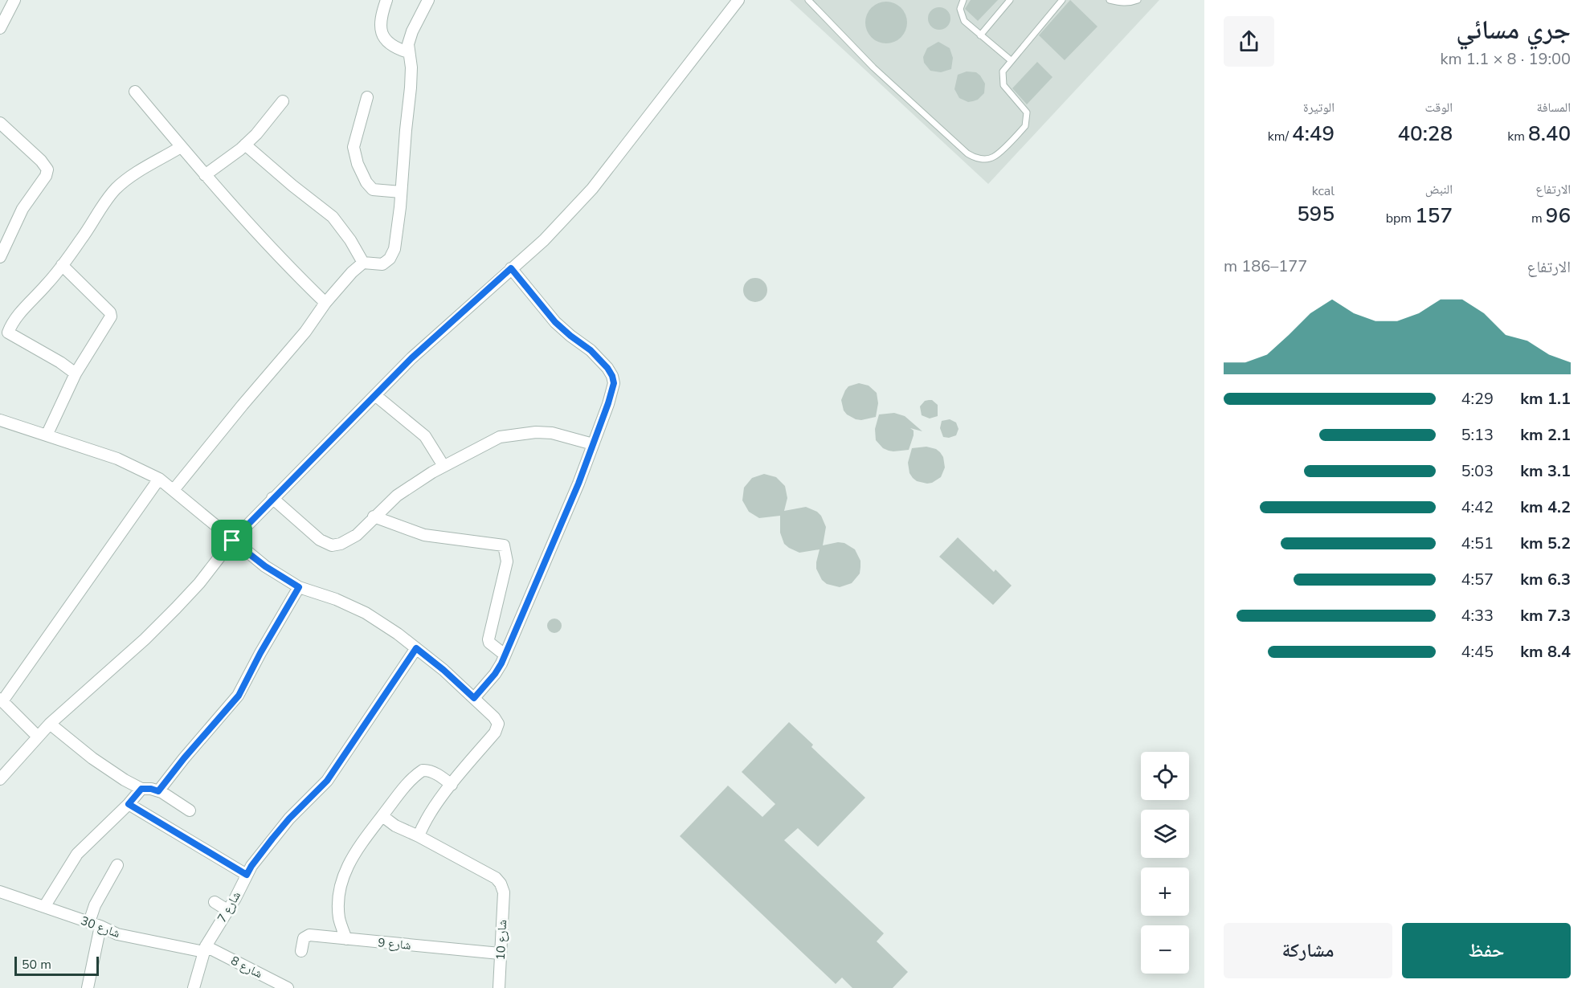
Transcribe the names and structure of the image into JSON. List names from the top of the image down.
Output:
{
  "streets": {
    "street": [
      "شارع 7",
      "شارع 30",
      "شارع 10",
      "شارع 9",
      "شارع 8"
    ]
  },
  "crossings": [
    ["شارع 7", "شارع 30"],
    ["شارع 7", "شارع 8"],
    ["شارع 30", "شارع 8"],
    ["شارع 10", "شارع 9"]
  ],
  "scale_bar": "50 m",
  "page": {
    "heading": ["جري مسائي", "19:00 · 8 × 1.1 km"],
    "stats": [
      ["المسافة", "8.40 km"],
      ["الوقت", "40:28"],
      ["الوتيرة", "4:49 /km"],
      ["الارتفاع", "96 m"],
      ["النبض", "157 bpm"],
      ["kcal", "595"]
    ],
    "chart": ["الارتفاع", "177–186 m"],
    "list": [
      {
        "name": "1.1 km",
        "note": "4:29"
      },
      {
        "name": "2.1 km",
        "note": "5:13"
      },
      {
        "name": "3.1 km",
        "note": "5:03"
      },
      {
        "name": "4.2 km",
        "note": "4:42"
      },
      {
        "name": "5.2 km",
        "note": "4:51"
      },
      {
        "name": "6.3 km",
        "note": "4:57"
      },
      {
        "name": "7.3 km",
        "note": "4:33"
      },
      {
        "name": "8.4 km",
        "note": "4:45"
      }
    ],
    "map_buttons": ["+", "−"],
    "buttons": ["حفظ", "مشاركة"],
    "scale": "50 m"
  }
}
